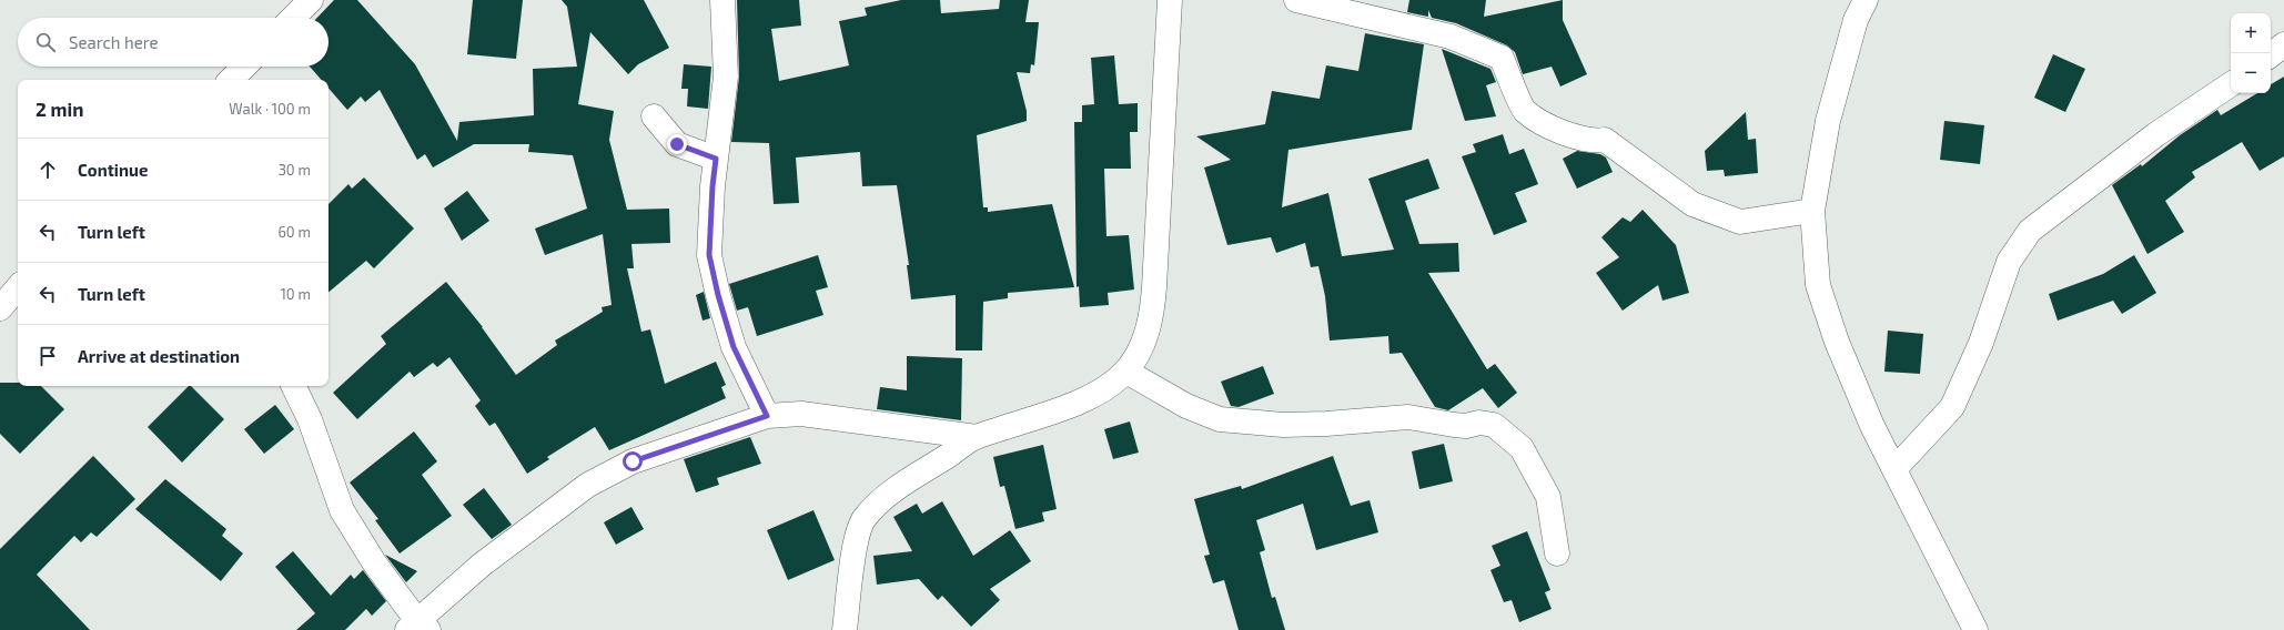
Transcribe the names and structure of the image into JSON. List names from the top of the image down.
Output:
{
  "page": {
    "map_buttons": ["+", "−"],
    "search": "Search here",
    "heading": ["2 min", "Walk · 100 m"],
    "list": [
      ["Continue", "30 m"],
      ["Turn left", "60 m"],
      ["Turn left", "10 m"],
      "Arrive at destination"
    ]
  }
}
